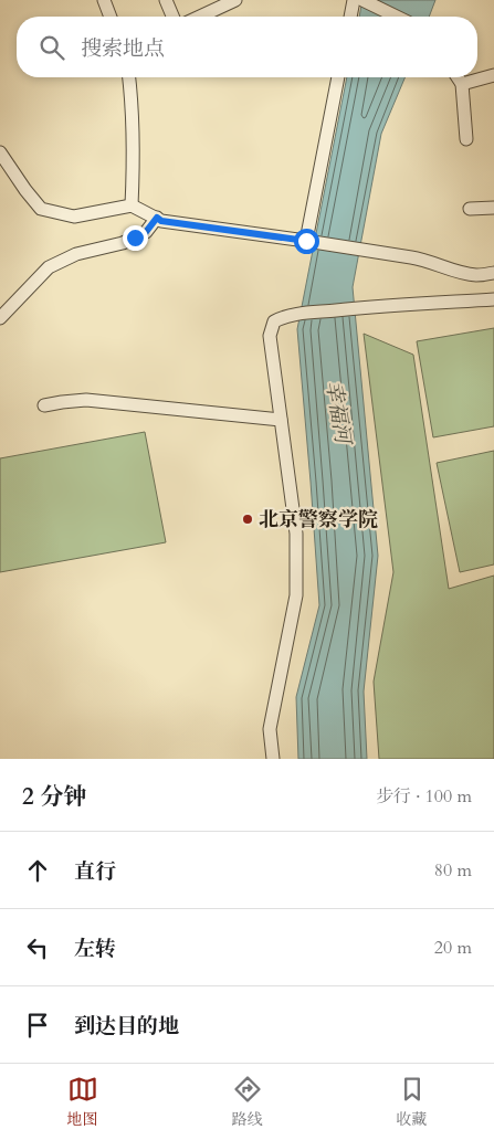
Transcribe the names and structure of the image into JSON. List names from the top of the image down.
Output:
{
  "water": ["幸福河"],
  "places": ["北京警察学院"],
  "page": {
    "search": "搜索地点",
    "heading": ["2 分钟", "步行 · 100 m"],
    "list": [
      ["直行", "80 m"],
      ["左转", "20 m"],
      "到达目的地"
    ],
    "nav": ["地图", "路线", "收藏"]
  }
}
